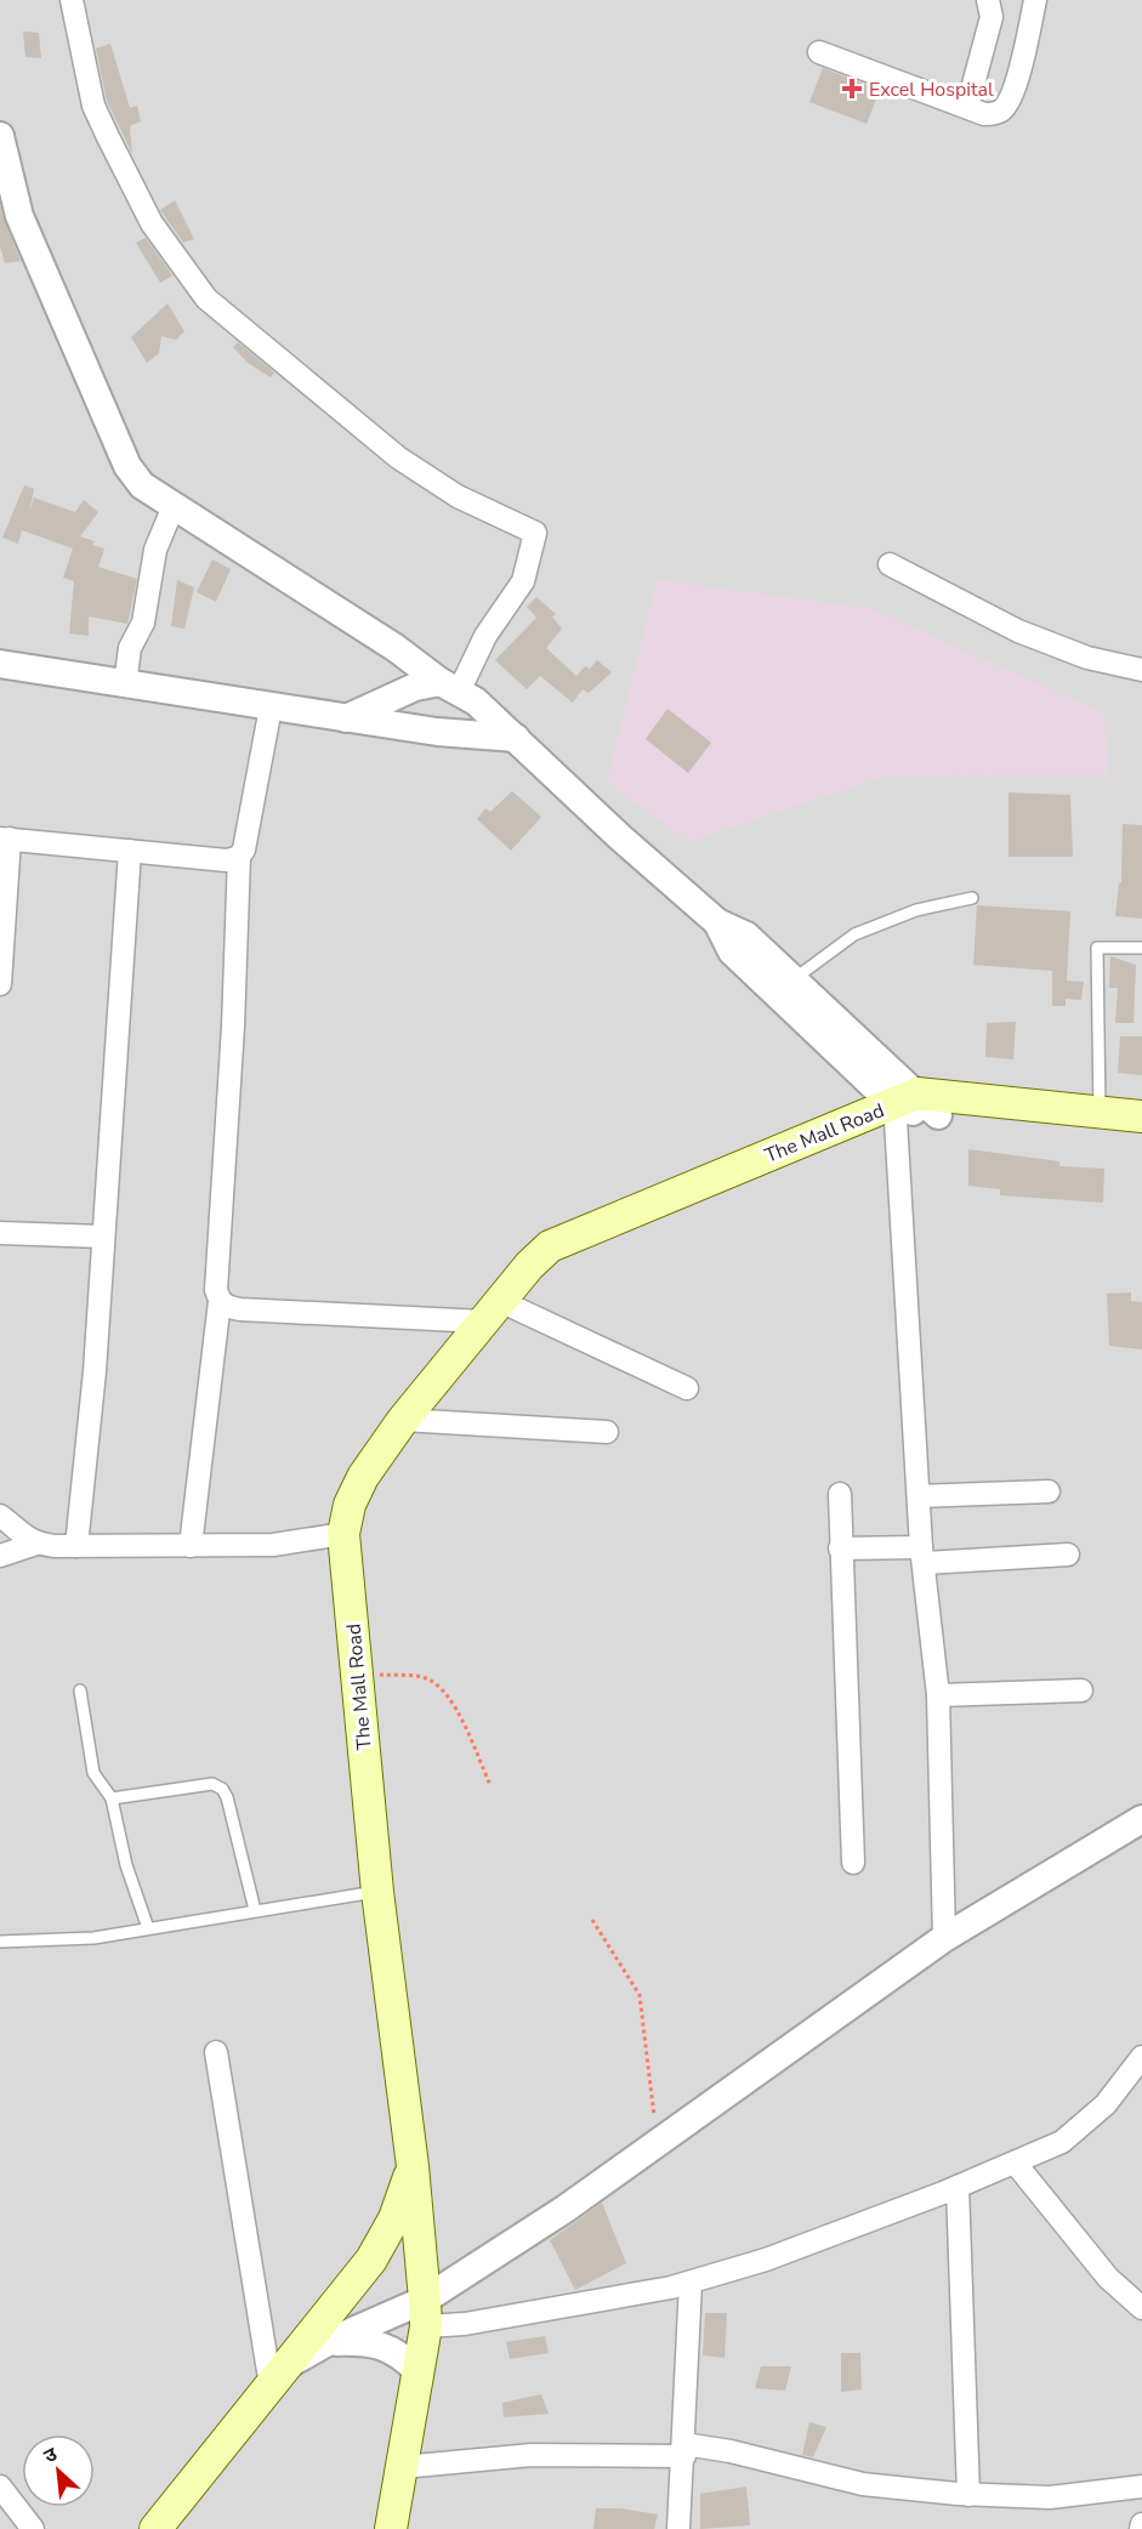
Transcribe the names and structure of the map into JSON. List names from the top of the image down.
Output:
{
  "streets": {
    "main road": ["The Mall Road"]
  },
  "places": {
    "health": ["Excel Hospital"]
  },
  "north": "top left"
}
